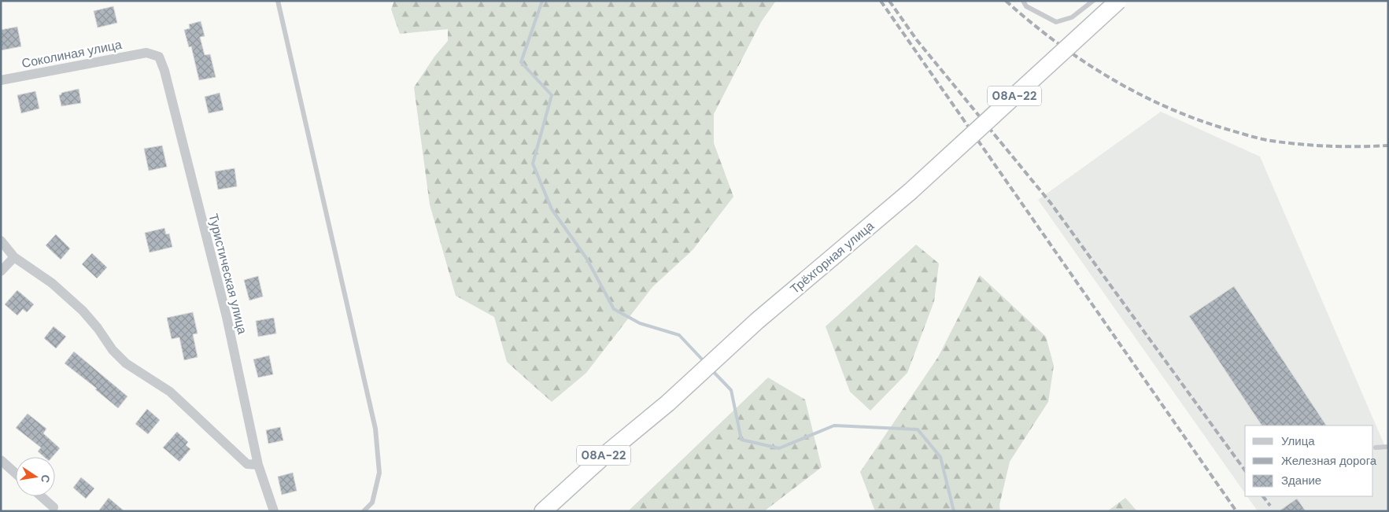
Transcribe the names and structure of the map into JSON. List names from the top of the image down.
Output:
{
  "streets": {
    "highway": ["08А-22", "Трёхгорная улица"],
    "street": ["Соколиная улица", "Туристическая улица"]
  },
  "crossings": [
    ["Соколиная улица", "Туристическая улица"]
  ],
  "legend": ["Улица", "Железная дорога", "Здание"],
  "north": "right"
}
